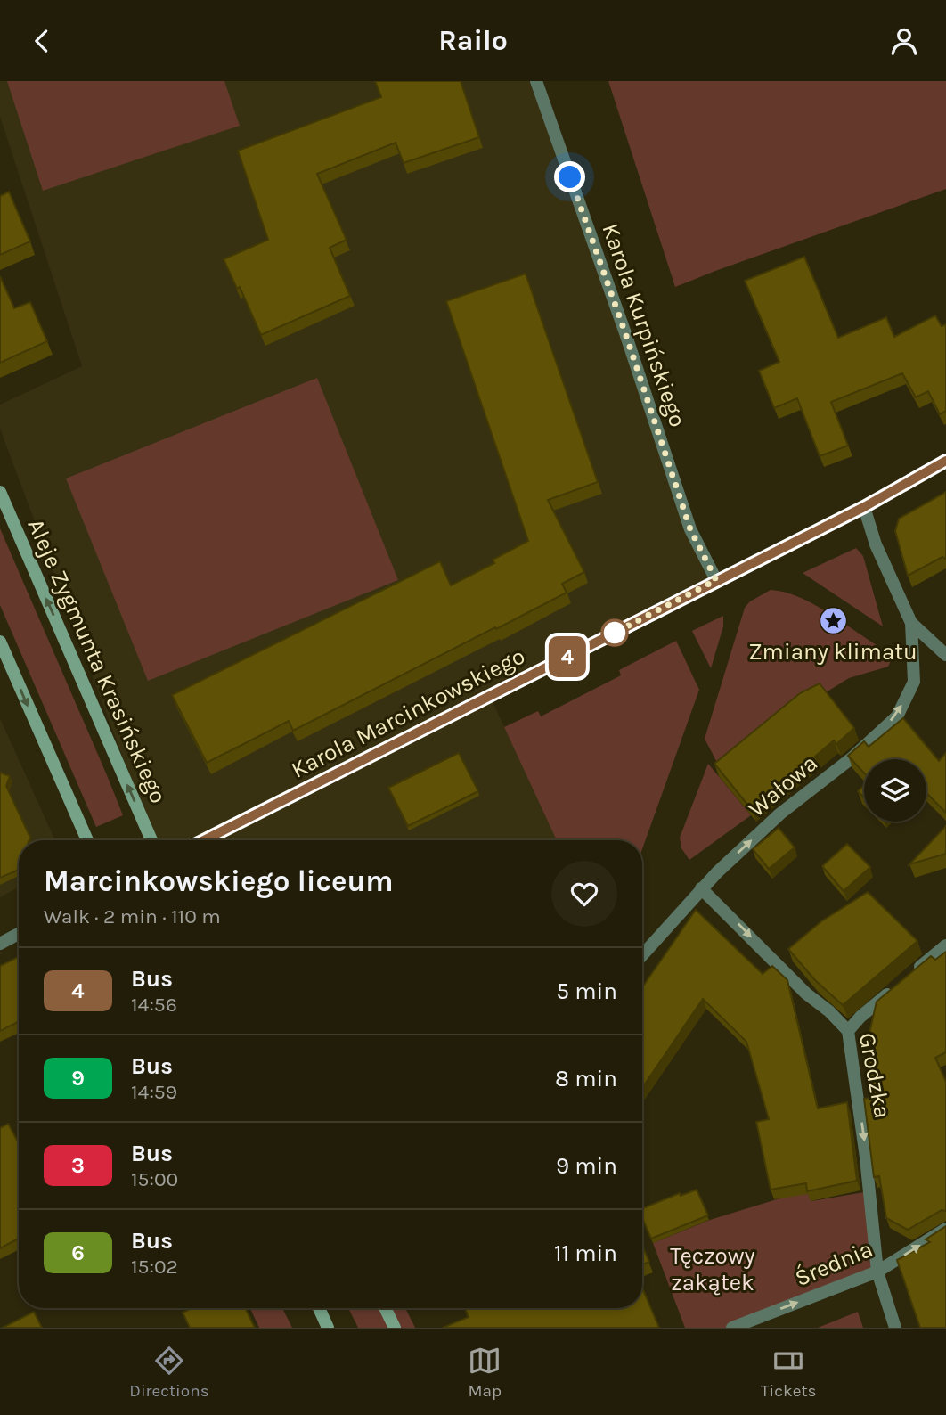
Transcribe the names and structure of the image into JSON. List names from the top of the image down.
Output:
{
  "streets": {
    "street": [
      "Karola Kurpińskiego",
      "Aleje Zygmunta Krasińskiego",
      "Karola Marcinkowskiego",
      "Wałowa",
      "Grodzka",
      "Średnia"
    ]
  },
  "crossings": [
    ["Karola Kurpińskiego", "Karola Marcinkowskiego"],
    ["Karola Marcinkowskiego", "Wałowa"],
    ["Wałowa", "Grodzka"],
    ["Grodzka", "Średnia"]
  ],
  "one_way": ["Wałowa", "Grodzka", "Średnia"],
  "parks": ["Tęczowy zakątek"],
  "places": {
    "place": ["Zmiany klimatu"]
  },
  "lines": ["bus line 4"],
  "page": {
    "header": "Railo",
    "on_map": "4",
    "heading": ["Marcinkowskiego liceum", "Walk · 2 min · 110 m"],
    "list": [
      {
        "mark": "4",
        "name": "Bus",
        "note": "14:56",
        "value": "5 min"
      },
      {
        "mark": "9",
        "name": "Bus",
        "note": "14:59",
        "value": "8 min"
      },
      {
        "mark": "3",
        "name": "Bus",
        "note": "15:00",
        "value": "9 min"
      },
      {
        "mark": "6",
        "name": "Bus",
        "note": "15:02",
        "value": "11 min"
      }
    ],
    "tabs": ["Directions", "Map", "Tickets"]
  }
}
